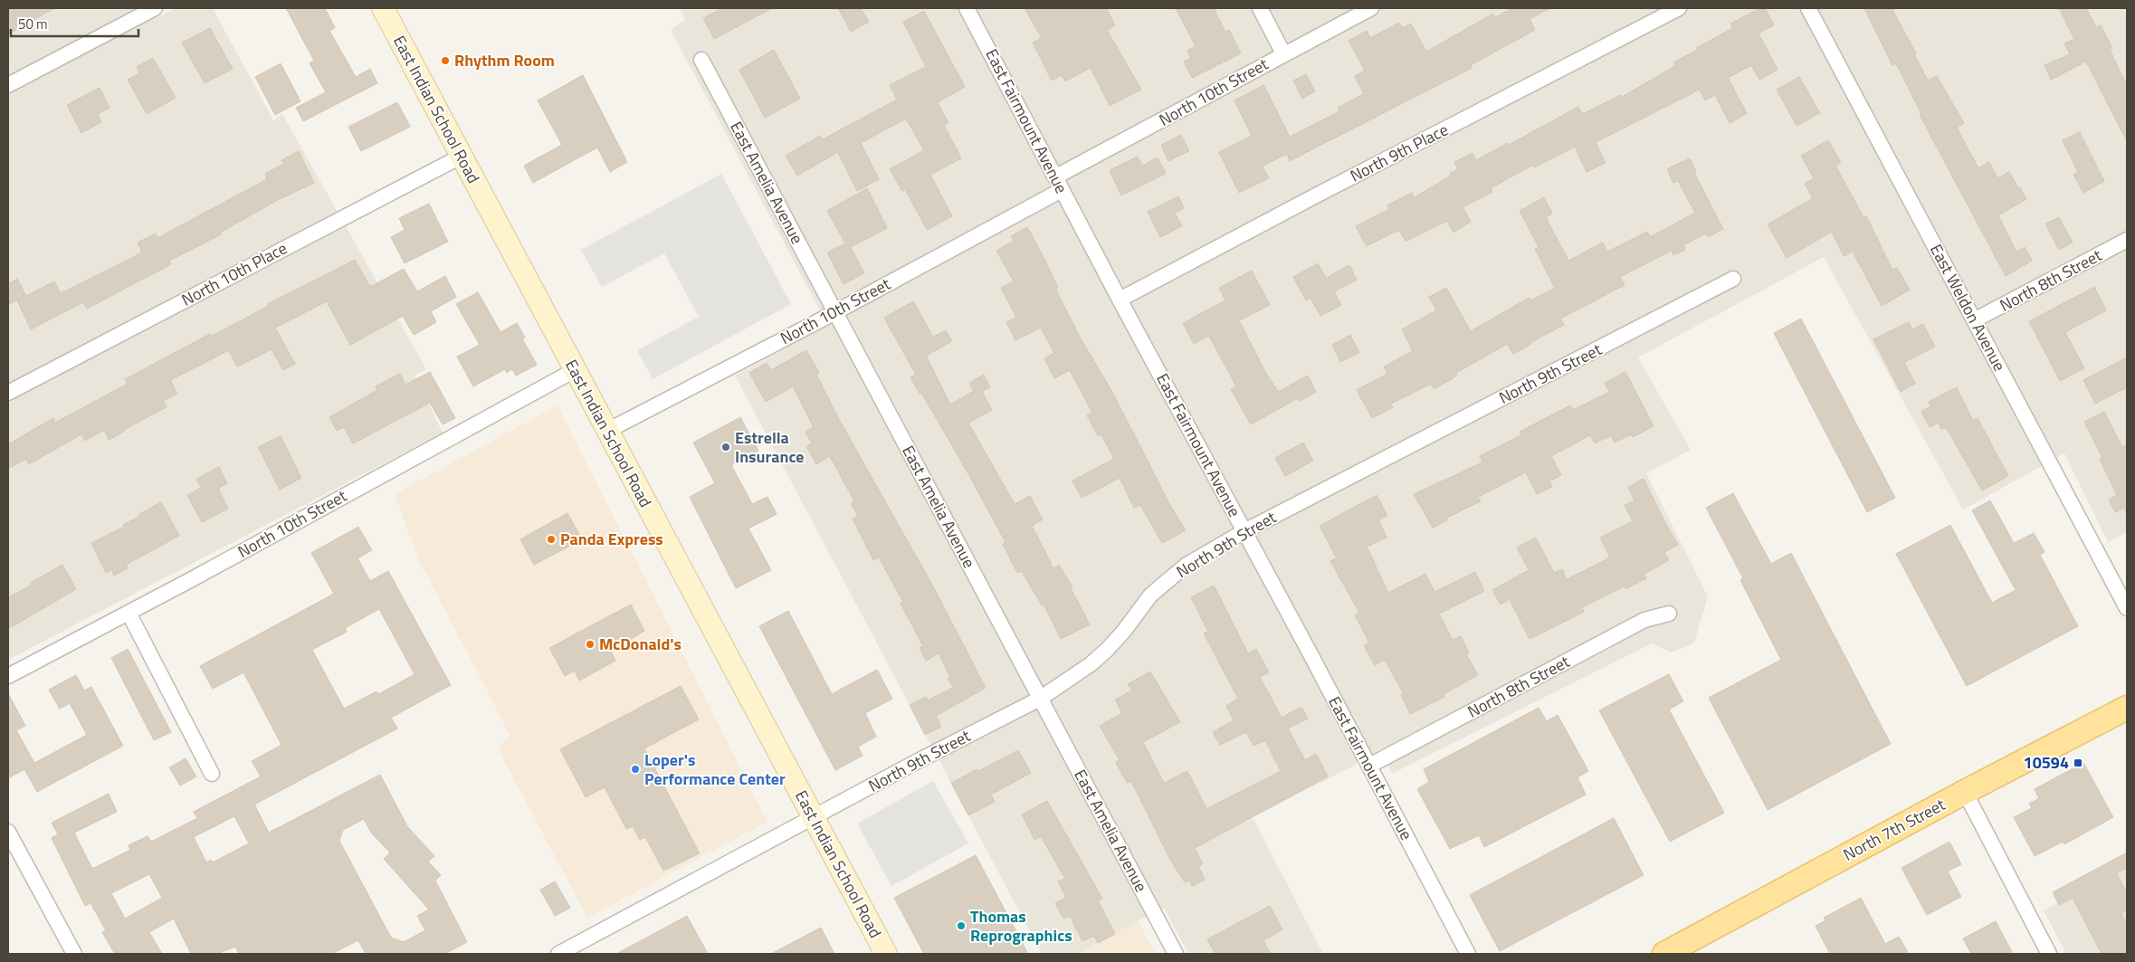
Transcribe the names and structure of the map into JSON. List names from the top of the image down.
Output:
{
  "streets": {
    "main road": ["East Indian School Road", "North 7th Street"],
    "street": [
      "North 10th Street",
      "East Fairmount Avenue",
      "North 9th Place",
      "East Amelia Avenue",
      "North 10th Place",
      "North 8th Street",
      "East Weldon Avenue",
      "North 9th Street"
    ]
  },
  "crossings": [
    ["North 10th Street", "East Indian School Road"],
    ["North 10th Street", "East Fairmount Avenue"],
    ["North 10th Street", "East Amelia Avenue"],
    ["East Indian School Road", "North 10th Place"],
    ["East Indian School Road", "North 9th Street"],
    ["East Fairmount Avenue", "North 9th Place"],
    ["East Fairmount Avenue", "North 8th Street"],
    ["East Fairmount Avenue", "North 9th Street"],
    ["East Amelia Avenue", "North 9th Street"],
    ["North 8th Street", "East Weldon Avenue"]
  ],
  "places": {
    "other": [
      "Rhythm Room",
      "Estrella Insurance",
      "Panda Express",
      "McDonald's",
      "Loper's Performance Center",
      "Thomas Reprographics"
    ],
    "transit": ["10594"]
  },
  "scale_bar": "50 m"
}
